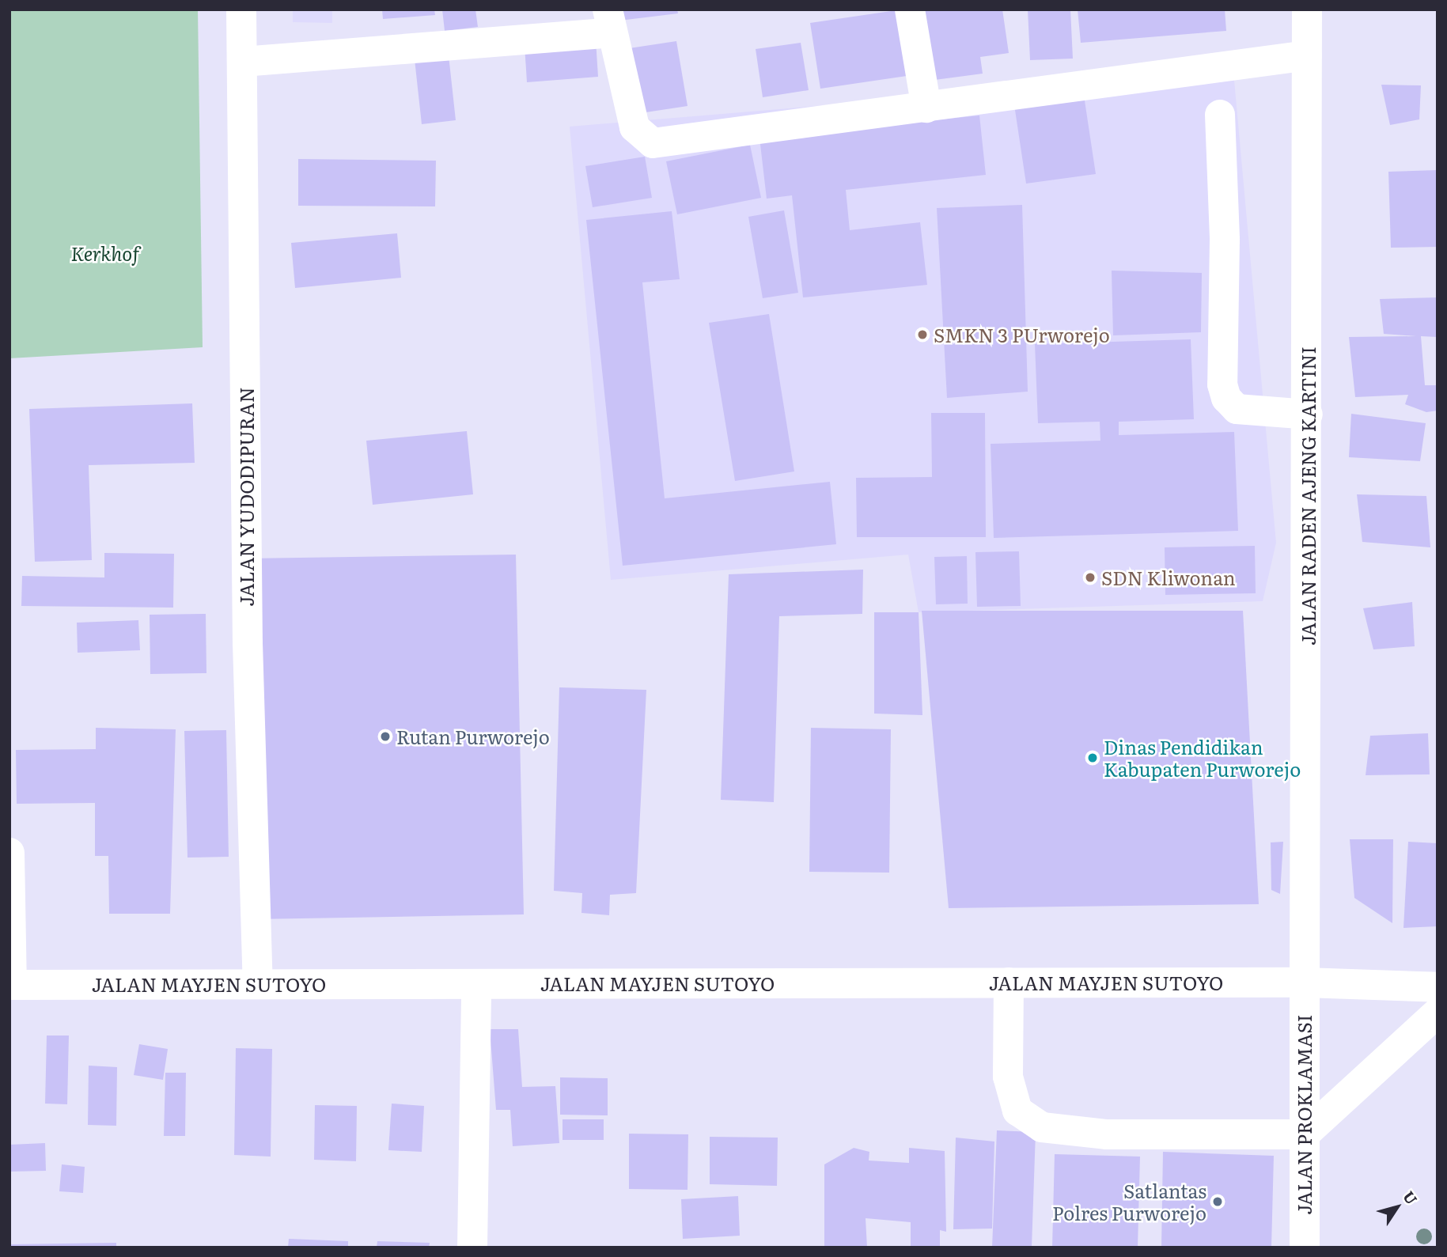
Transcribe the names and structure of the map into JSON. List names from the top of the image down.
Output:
{
  "streets": {
    "street": [
      "JALAN RADEN AJENG KARTINI",
      "JALAN YUDODIPURAN",
      "JALAN MAYJEN SUTOYO",
      "JALAN PROKLAMASI"
    ]
  },
  "crossings": [
    ["JALAN RADEN AJENG KARTINI", "JALAN MAYJEN SUTOYO"],
    ["JALAN RADEN AJENG KARTINI", "JALAN PROKLAMASI"],
    ["JALAN YUDODIPURAN", "JALAN MAYJEN SUTOYO"],
    ["JALAN MAYJEN SUTOYO", "JALAN PROKLAMASI"]
  ],
  "parks": ["Kerkhof"],
  "places": [
    "SMKN 3 PUrworejo",
    "SDN Kliwonan",
    "Rutan Purworejo",
    "Dinas Pendidikan Kabupaten Purworejo",
    "Satlantas Polres Purworejo"
  ],
  "north": "top right"
}
